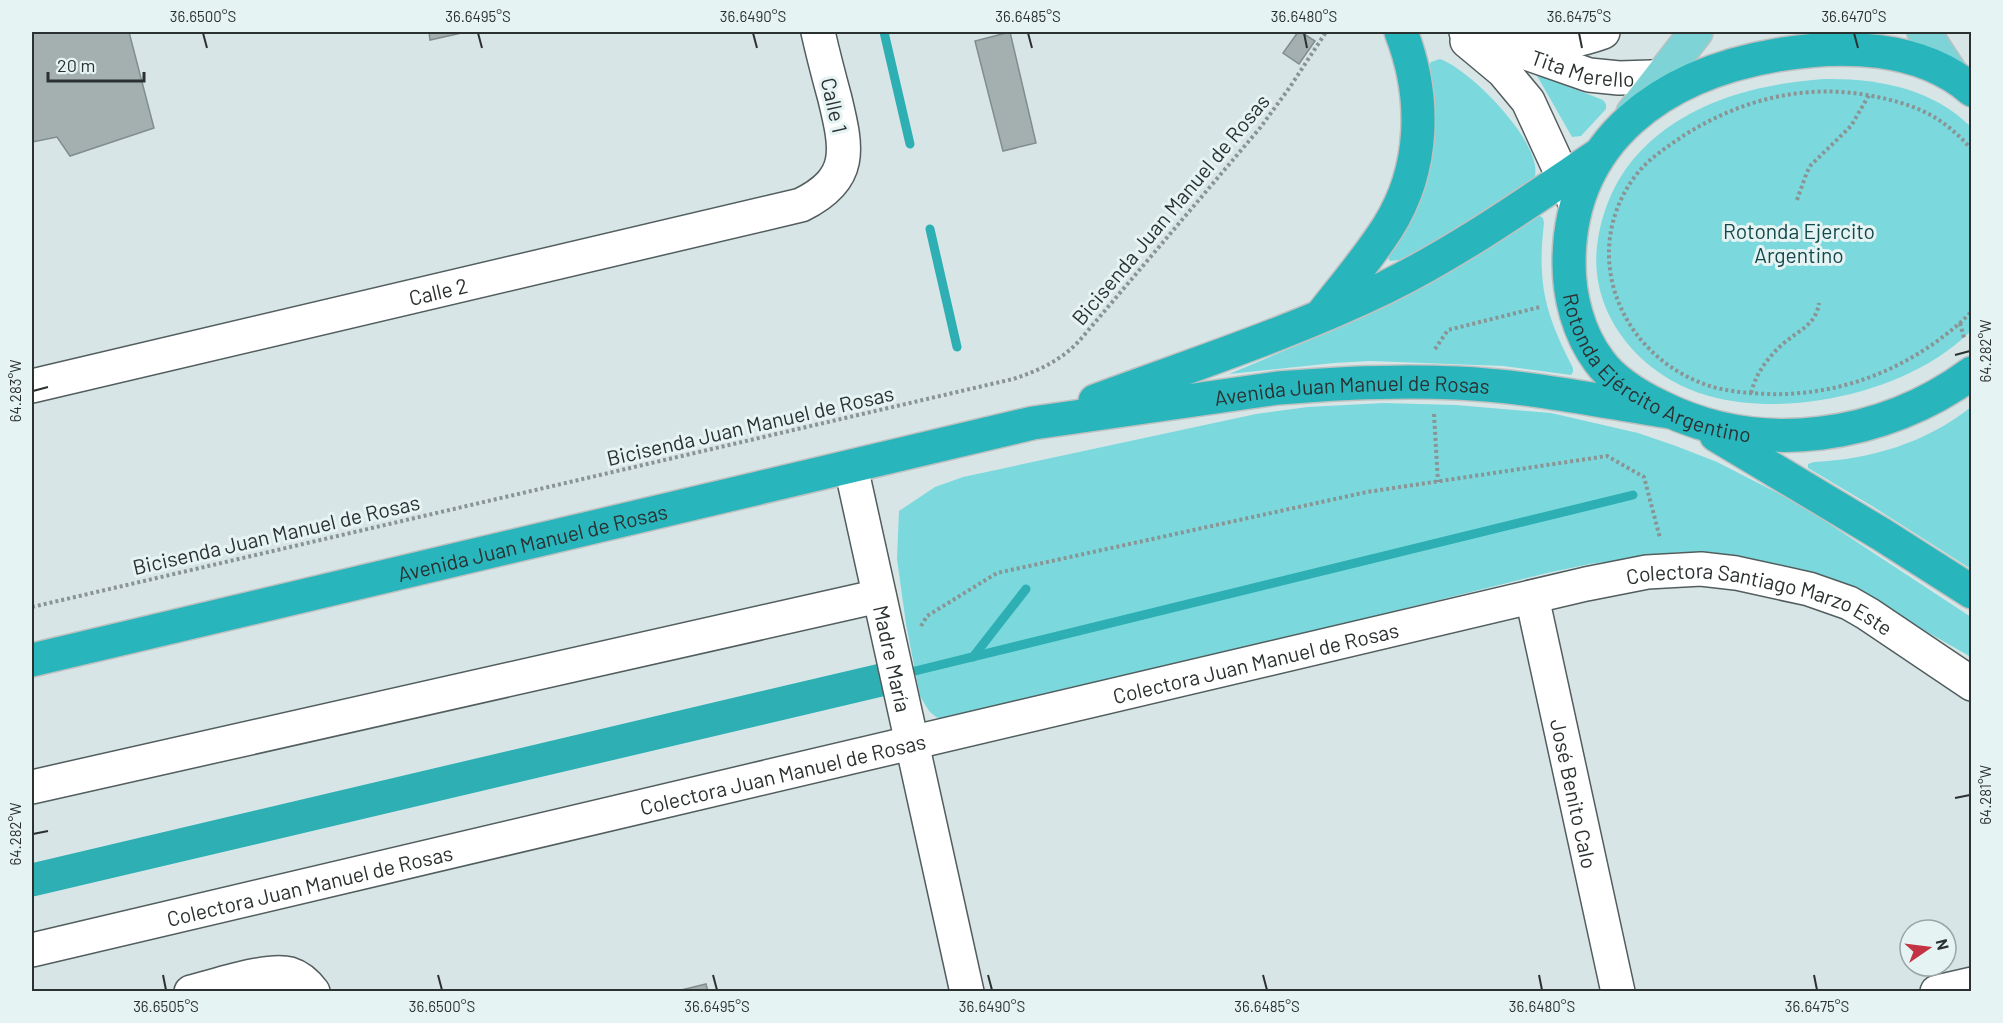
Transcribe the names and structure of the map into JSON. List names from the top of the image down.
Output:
{
  "streets": {
    "highway": ["Rotonda Ejército Argentino", "Avenida Juan Manuel de Rosas"],
    "street": [
      "Tita Merello",
      "Calle 1",
      "Calle 2",
      "Colectora Santiago Marzo Este",
      "Madre María",
      "Colectora Juan Manuel de Rosas",
      "José Benito Calo"
    ],
    "path": ["Bicisenda Juan Manuel de Rosas"]
  },
  "crossings": [
    ["Tita Merello", "Rotonda Ejército Argentino"],
    ["Tita Merello", "Avenida Juan Manuel de Rosas"],
    ["Calle 1", "Calle 2"],
    ["Rotonda Ejército Argentino", "Avenida Juan Manuel de Rosas"],
    ["Avenida Juan Manuel de Rosas", "Madre María"],
    ["Colectora Santiago Marzo Este", "Colectora Juan Manuel de Rosas"],
    ["Colectora Santiago Marzo Este", "José Benito Calo"],
    ["Madre María", "Colectora Juan Manuel de Rosas"],
    ["Colectora Juan Manuel de Rosas", "José Benito Calo"]
  ],
  "parks": ["Rotonda Ejercito Argentino"],
  "scale_bar": "20 m",
  "north": "right",
  "coordinates": [
    "36.6500°S",
    "36.6495°S",
    "36.6490°S",
    "36.6485°S",
    "36.6480°S",
    "36.6475°S",
    "36.6470°S",
    "64.282°W",
    "64.283°W",
    "64.281°W",
    "36.6505°S"
  ]
}
